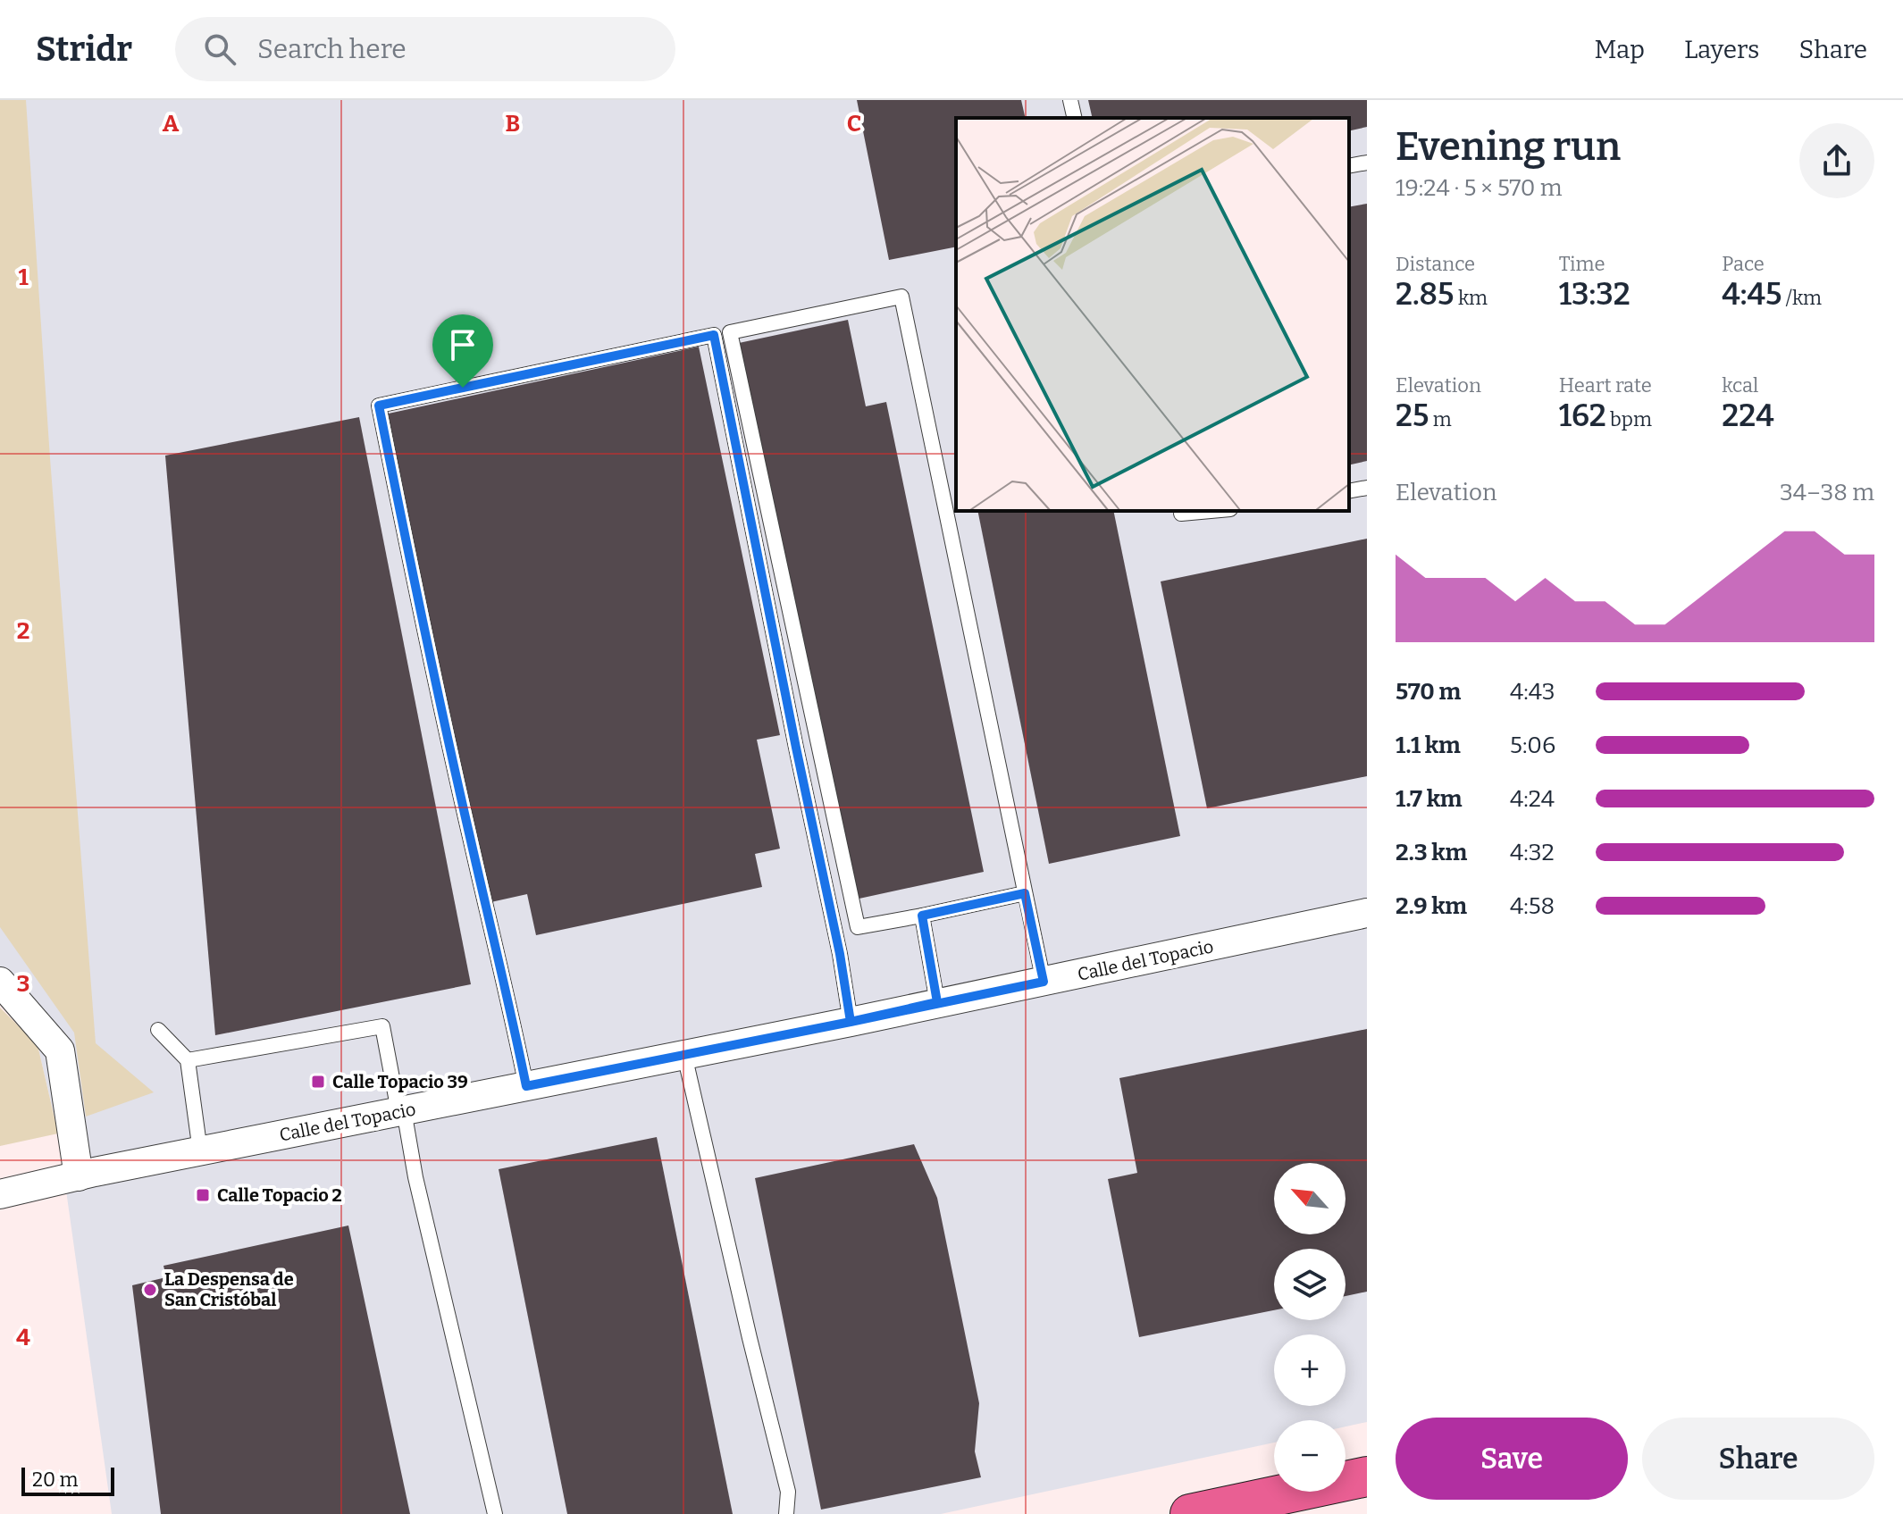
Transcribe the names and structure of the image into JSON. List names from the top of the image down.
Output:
{
  "streets": {
    "street": ["Calle del Topacio"]
  },
  "places": {
    "transit": ["Calle Topacio 39", "Calle Topacio 2"],
    "other": ["La Despensa de San Cristóbal"]
  },
  "scale_bar": "20 m",
  "north": "top left",
  "page": {
    "header": "Stridr",
    "search": "Search here",
    "nav": ["Map", "Layers", "Share"],
    "heading": ["Evening run", "19:24 · 5 × 570 m"],
    "stats": [
      ["Distance", "2.85 km"],
      ["Time", "13:32"],
      ["Pace", "4:45 /km"],
      ["Elevation", "25 m"],
      ["Heart rate", "162 bpm"],
      ["kcal", "224"]
    ],
    "chart": ["Elevation", "34–38 m"],
    "list": [
      {
        "name": "570 m",
        "note": "4:43"
      },
      {
        "name": "1.1 km",
        "note": "5:06"
      },
      {
        "name": "1.7 km",
        "note": "4:24"
      },
      {
        "name": "2.3 km",
        "note": "4:32"
      },
      {
        "name": "2.9 km",
        "note": "4:58"
      }
    ],
    "map_buttons": ["+", "−"],
    "buttons": ["Save", "Share"],
    "scale": "20 m"
  },
  "grid": {
    "columns": ["A", "B", "C"],
    "rows": [
      "1",
      "2",
      "3",
      "4"
    ]
  }
}
